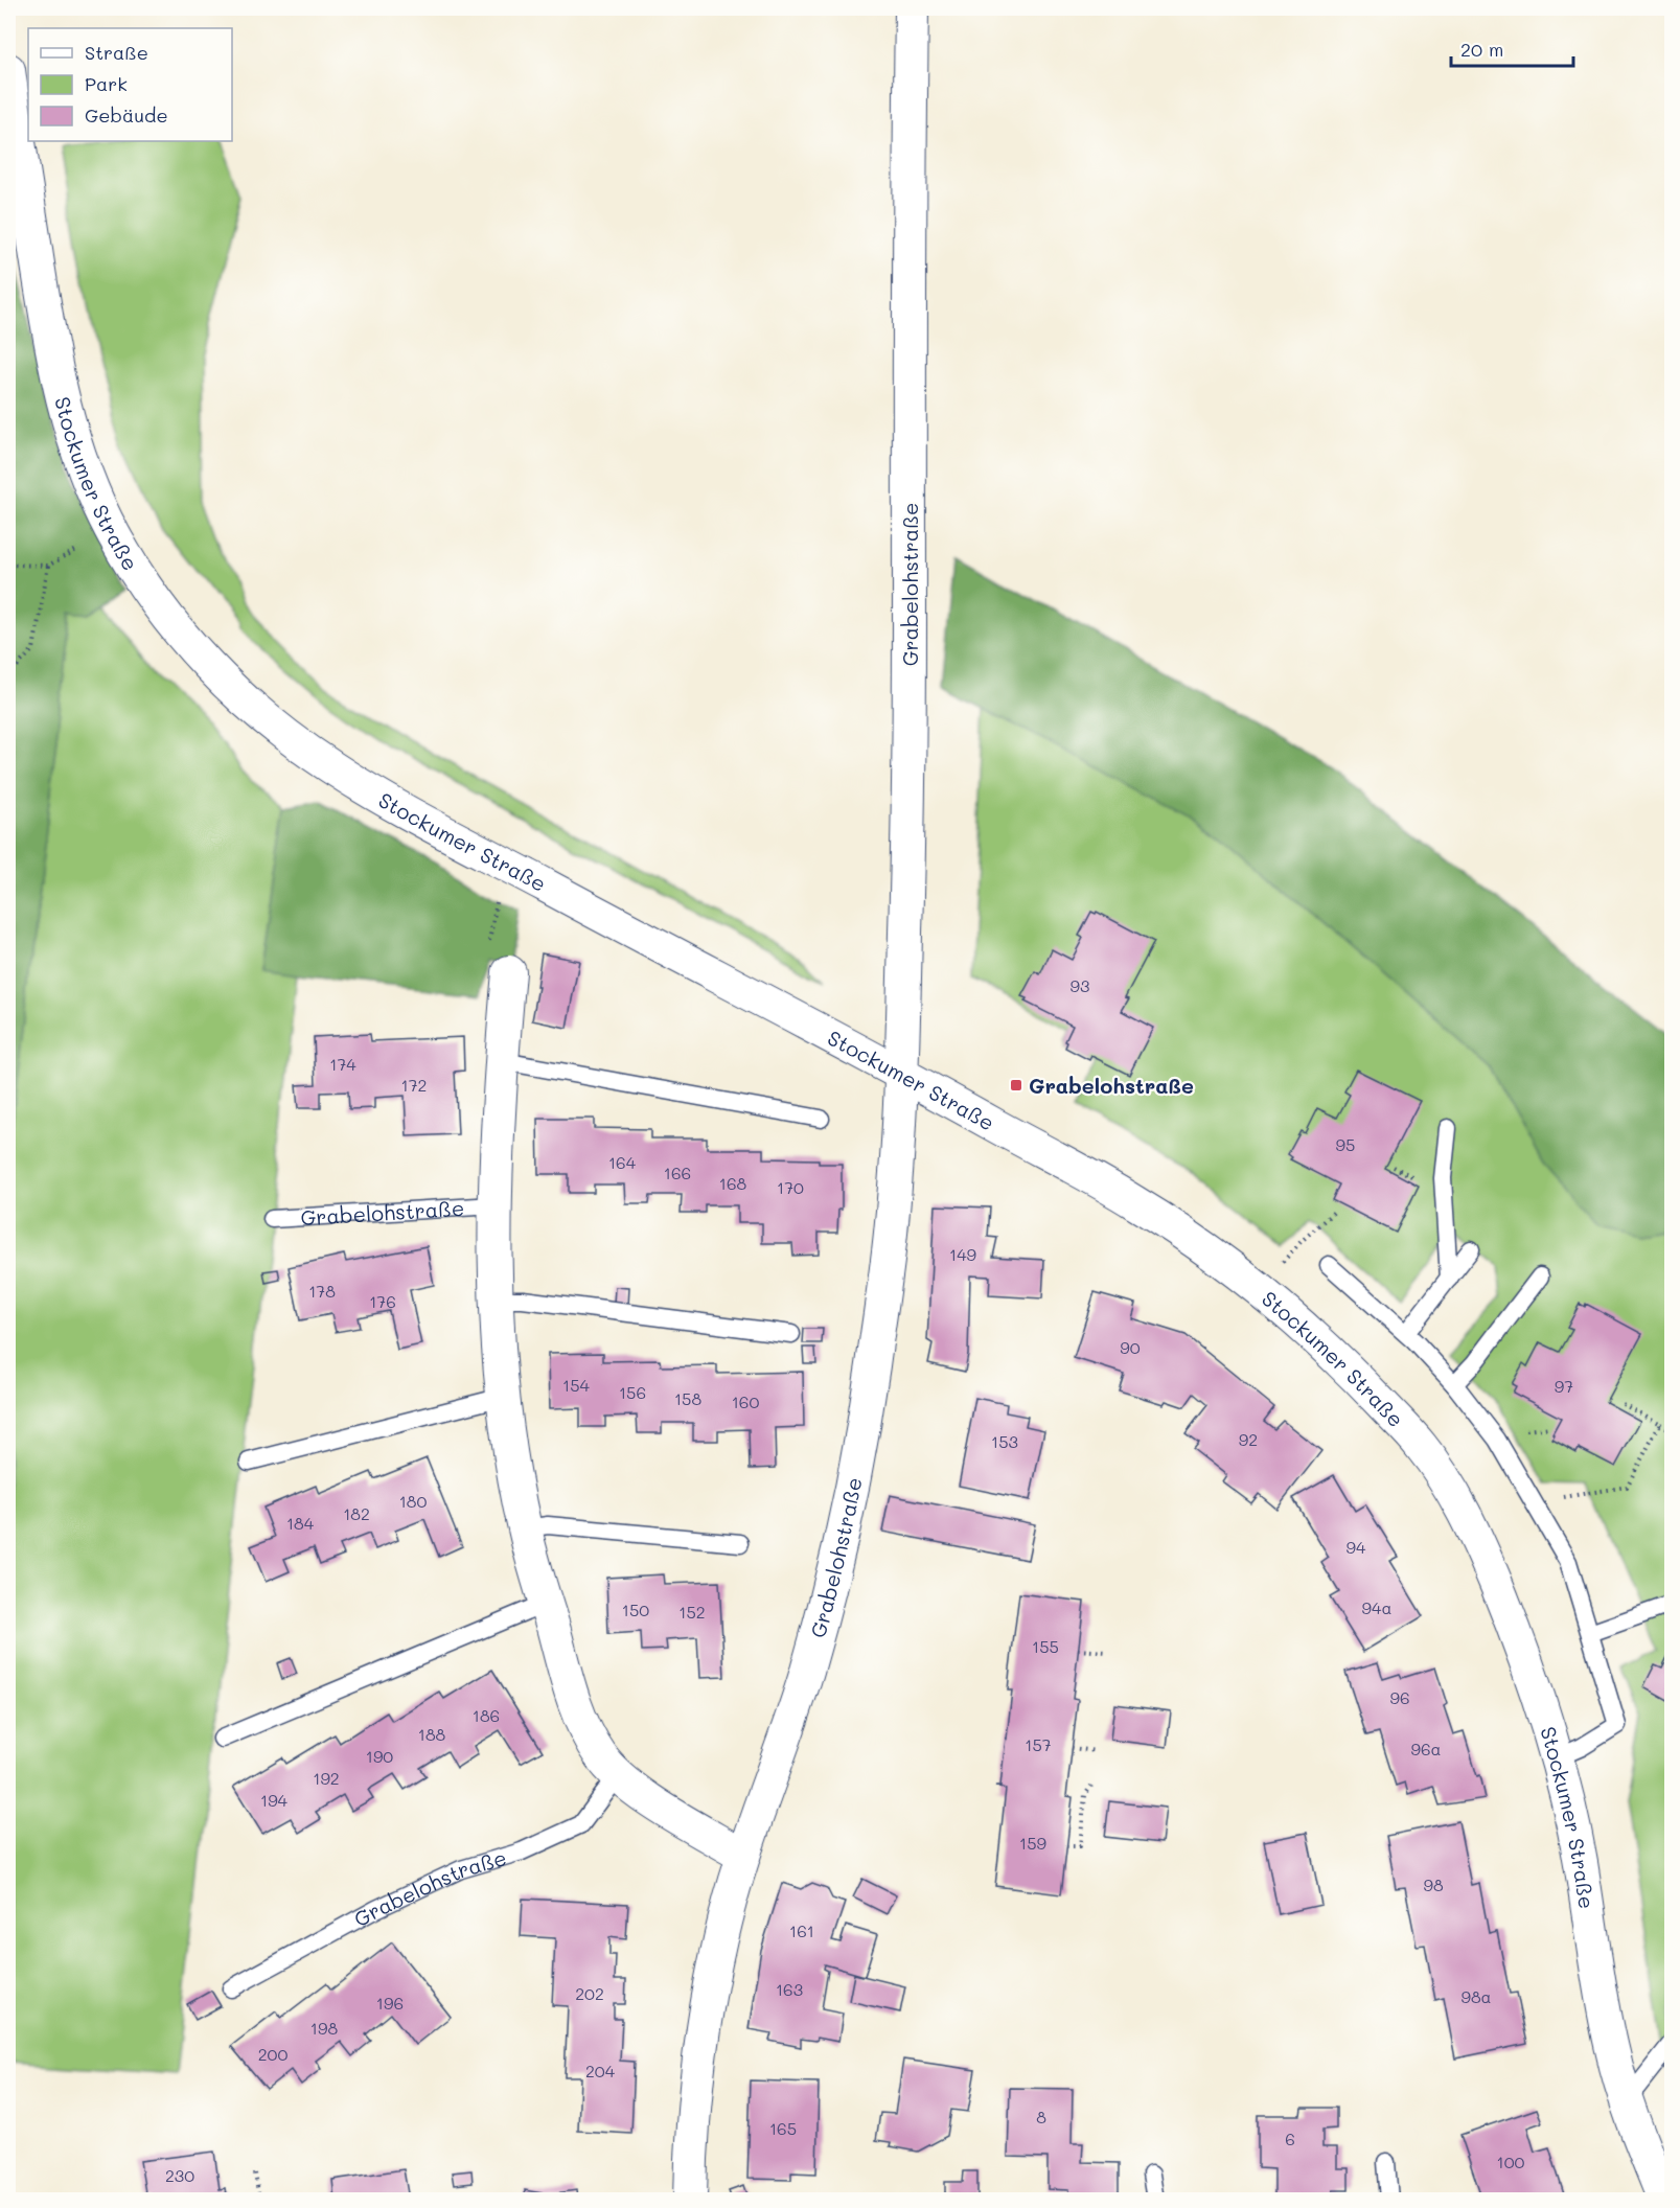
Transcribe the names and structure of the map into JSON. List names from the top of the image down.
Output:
{
  "streets": {
    "street": ["Stockumer Straße", "Grabelohstraße"]
  },
  "crossings": [
    ["Stockumer Straße", "Grabelohstraße"]
  ],
  "places": {
    "transit": ["Grabelohstraße"]
  },
  "house_numbers": [
    "93",
    "174",
    "172",
    "95",
    "164",
    "166",
    "168",
    "170",
    "149",
    "178",
    "176",
    "90",
    "154",
    "97",
    "156",
    "158",
    "160",
    "92",
    "153",
    "180",
    "182",
    "184",
    "94",
    "94a",
    "150",
    "152",
    "155",
    "96",
    "186",
    "188",
    "157",
    "96a",
    "190",
    "192",
    "194",
    "159",
    "98",
    "161",
    "163",
    "202",
    "98a",
    "196",
    "198",
    "200",
    "204",
    "8",
    "165",
    "6",
    "100",
    "230"
  ],
  "legend": ["Straße", "Park", "Gebäude"],
  "scale_bar": "20 m"
}
